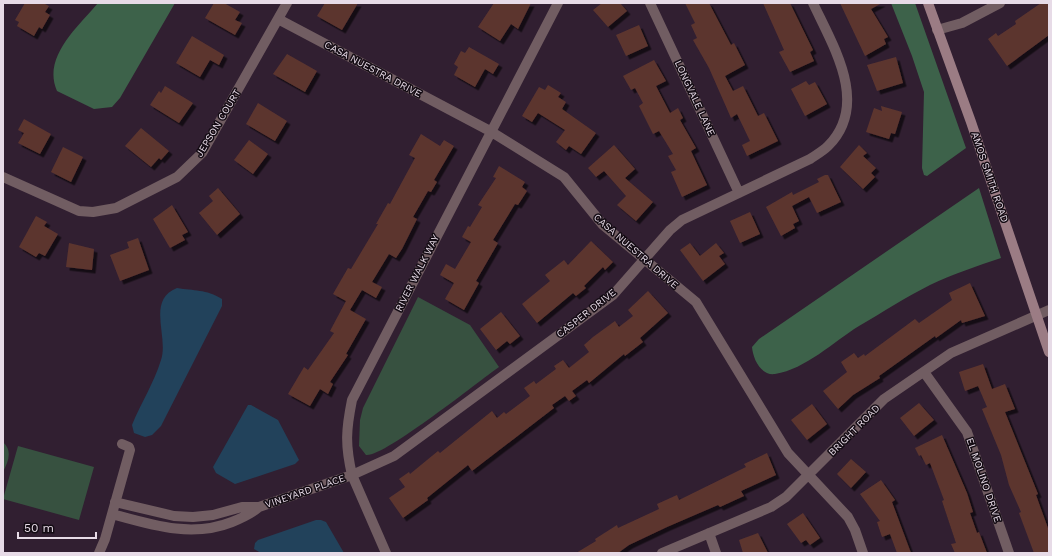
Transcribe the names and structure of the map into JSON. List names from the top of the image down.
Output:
{
  "streets": {
    "street": [
      "CASA NUESTRA DRIVE",
      "LONGVALE LANE",
      "JEPSON COURT",
      "AMOS SMITH ROAD",
      "RIVER WALK WAY",
      "CASPER DRIVE",
      "BRIGHT ROAD",
      "EL MOLINO DRIVE",
      "VINEYARD PLACE"
    ]
  },
  "crossings": [
    ["CASA NUESTRA DRIVE", "JEPSON COURT"],
    ["CASA NUESTRA DRIVE", "RIVER WALK WAY"],
    ["CASA NUESTRA DRIVE", "CASPER DRIVE"],
    ["CASA NUESTRA DRIVE", "BRIGHT ROAD"],
    ["LONGVALE LANE", "CASPER DRIVE"],
    ["AMOS SMITH ROAD", "BRIGHT ROAD"],
    ["RIVER WALK WAY", "CASPER DRIVE"],
    ["RIVER WALK WAY", "VINEYARD PLACE"],
    ["CASPER DRIVE", "VINEYARD PLACE"],
    ["BRIGHT ROAD", "EL MOLINO DRIVE"]
  ],
  "scale_bar": "50 m"
}
